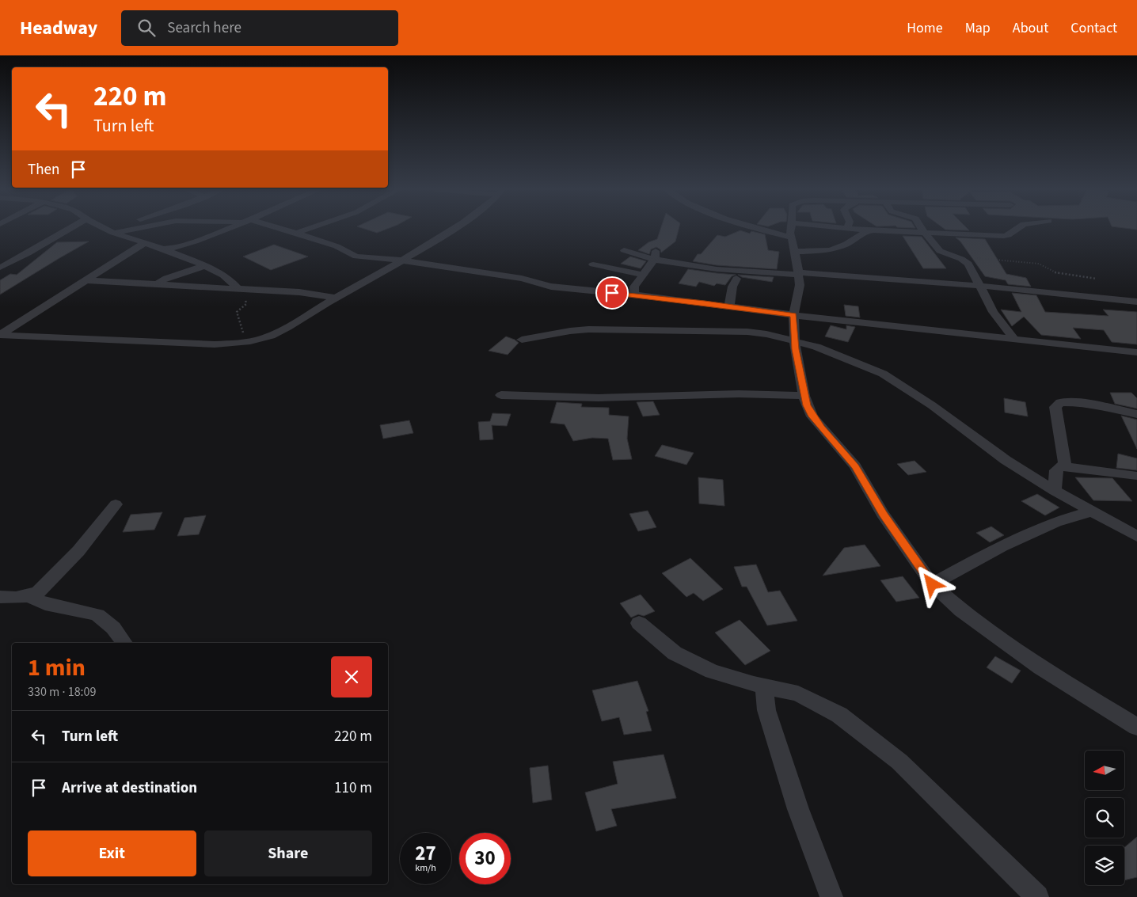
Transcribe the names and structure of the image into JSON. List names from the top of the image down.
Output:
{
  "north": "left",
  "page": {
    "header": "Headway",
    "search": "Search here",
    "nav": [
      "Home",
      "Map",
      "About",
      "Contact"
    ],
    "turn": ["220 m", "Turn left"],
    "then": "Then",
    "heading": ["1 min", "330 m · 18:09"],
    "list": [
      {
        "name": "Turn left",
        "value": "220 m"
      },
      {
        "name": "Arrive at destination",
        "value": "110 m"
      }
    ],
    "buttons": ["Exit", "Share"],
    "speed": "27 km/h",
    "limit": "30"
  }
}
